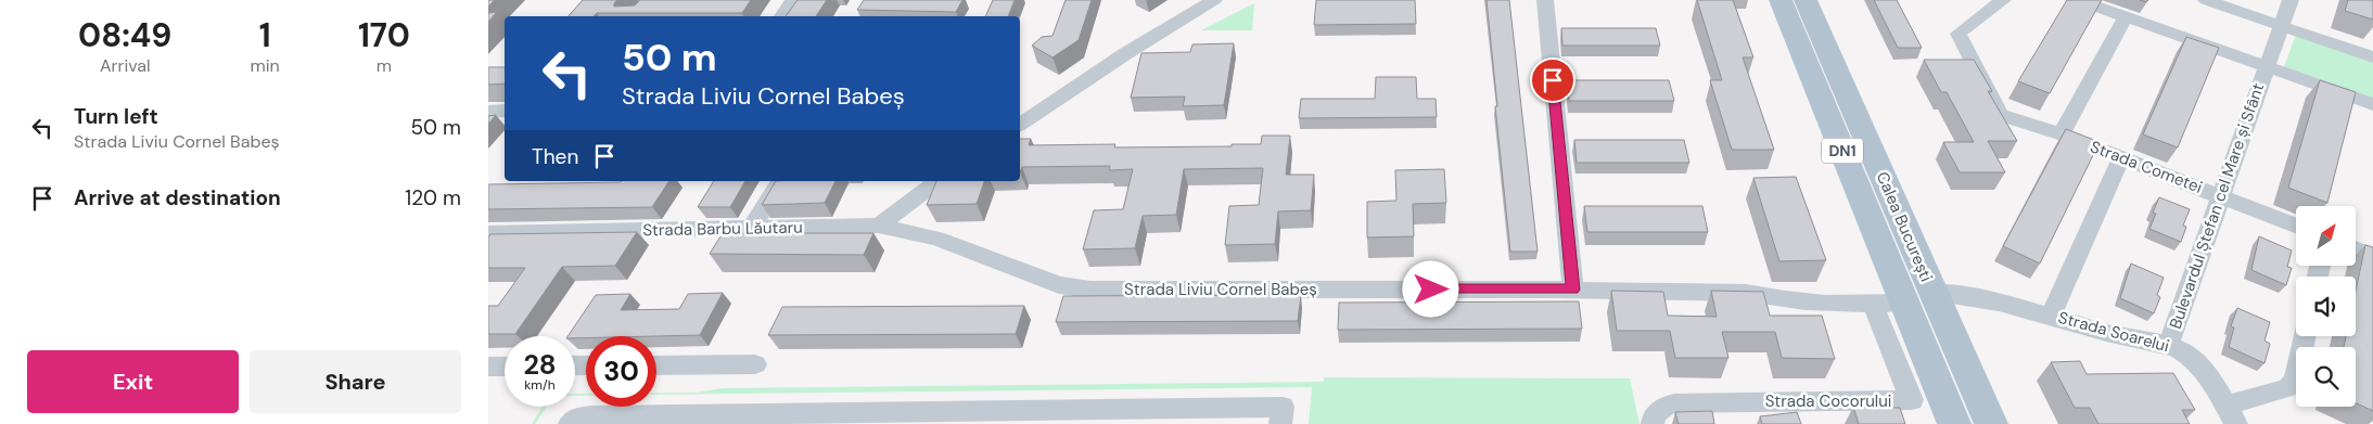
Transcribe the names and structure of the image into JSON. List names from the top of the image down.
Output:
{
  "streets": {
    "main road": ["DN1", "Calea București"],
    "street": [
      "Strada Cometei",
      "Bulevardul Ștefan cel Mare și Sfânt",
      "Strada Barbu Lăutaru",
      "Strada Liviu Cornel Babeș",
      "Strada Soarelui",
      "Strada Cocorului"
    ]
  },
  "crossings": [
    ["Strada Cometei", "Bulevardul Ștefan cel Mare și Sfânt"],
    ["Strada Cometei", "Strada Soarelui"],
    ["Bulevardul Ștefan cel Mare și Sfânt", "Strada Soarelui"],
    ["Calea București", "Strada Liviu Cornel Babeș"],
    ["Calea București", "Strada Soarelui"],
    ["Calea București", "Strada Cocorului"],
    ["Strada Barbu Lăutaru", "Strada Liviu Cornel Babeș"],
    ["Strada Liviu Cornel Babeș", "Strada Soarelui"],
    ["Strada Liviu Cornel Babeș", "Strada Cocorului"],
    ["Strada Soarelui", "Strada Cocorului"]
  ],
  "north": "top right",
  "page": {
    "eta": [
      "08:49",
      "Arrival",
      "1",
      "min",
      "170",
      "m"
    ],
    "turn": ["50 m", "Strada Liviu Cornel Babeș"],
    "list": [
      {
        "name": "Turn left",
        "note": "Strada Liviu Cornel Babeș",
        "value": "50 m"
      },
      {
        "name": "Arrive at destination",
        "value": "120 m"
      }
    ],
    "then": "Then",
    "speed": "28 km/h",
    "limit": "30",
    "buttons": ["Exit", "Share"]
  }
}
